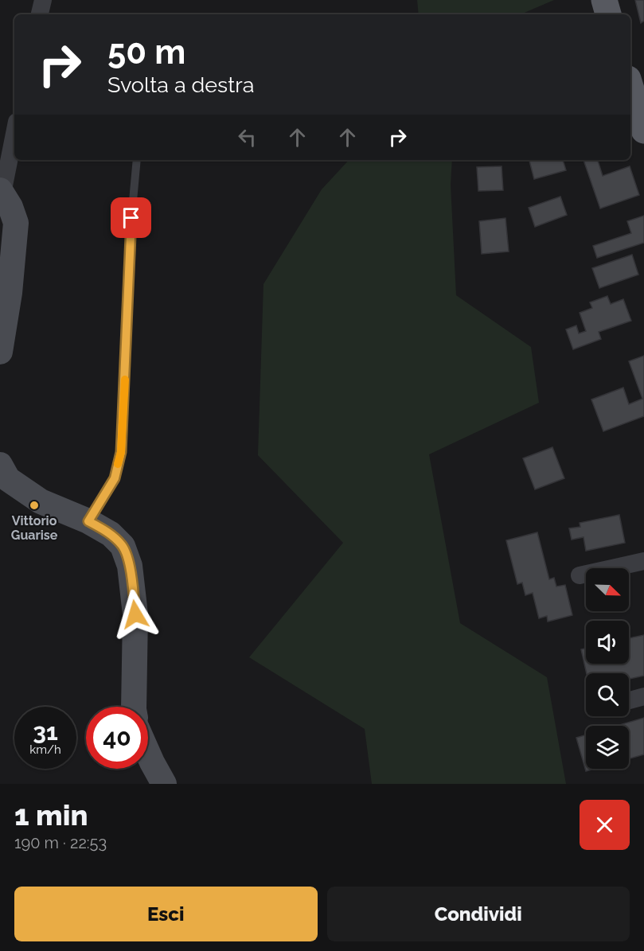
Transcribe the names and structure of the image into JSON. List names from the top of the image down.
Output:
{
  "places": ["Vittorio Guarise"],
  "north": "bottom right",
  "page": {
    "turn": ["50 m", "Svolta a destra"],
    "speed": "31 km/h",
    "limit": "40",
    "heading": ["1 min", "190 m · 22:53"],
    "buttons": ["Esci", "Condividi"]
  }
}
